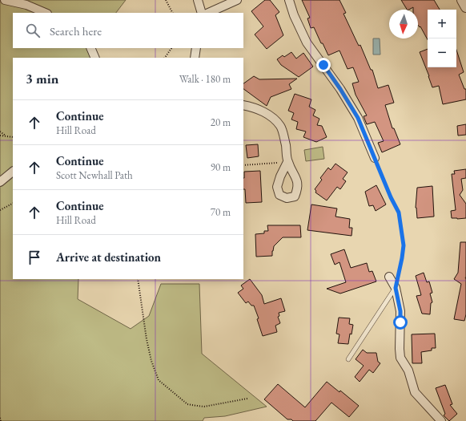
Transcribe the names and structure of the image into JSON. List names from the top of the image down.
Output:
{
  "north": "bottom",
  "page": {
    "map_buttons": ["+", "−"],
    "search": "Search here",
    "heading": ["3 min", "Walk · 180 m"],
    "list": [
      ["Continue", "Hill Road", "20 m"],
      ["Continue", "Scott Newhall Path", "90 m"],
      ["Continue", "Hill Road", "70 m"],
      "Arrive at destination"
    ]
  }
}
